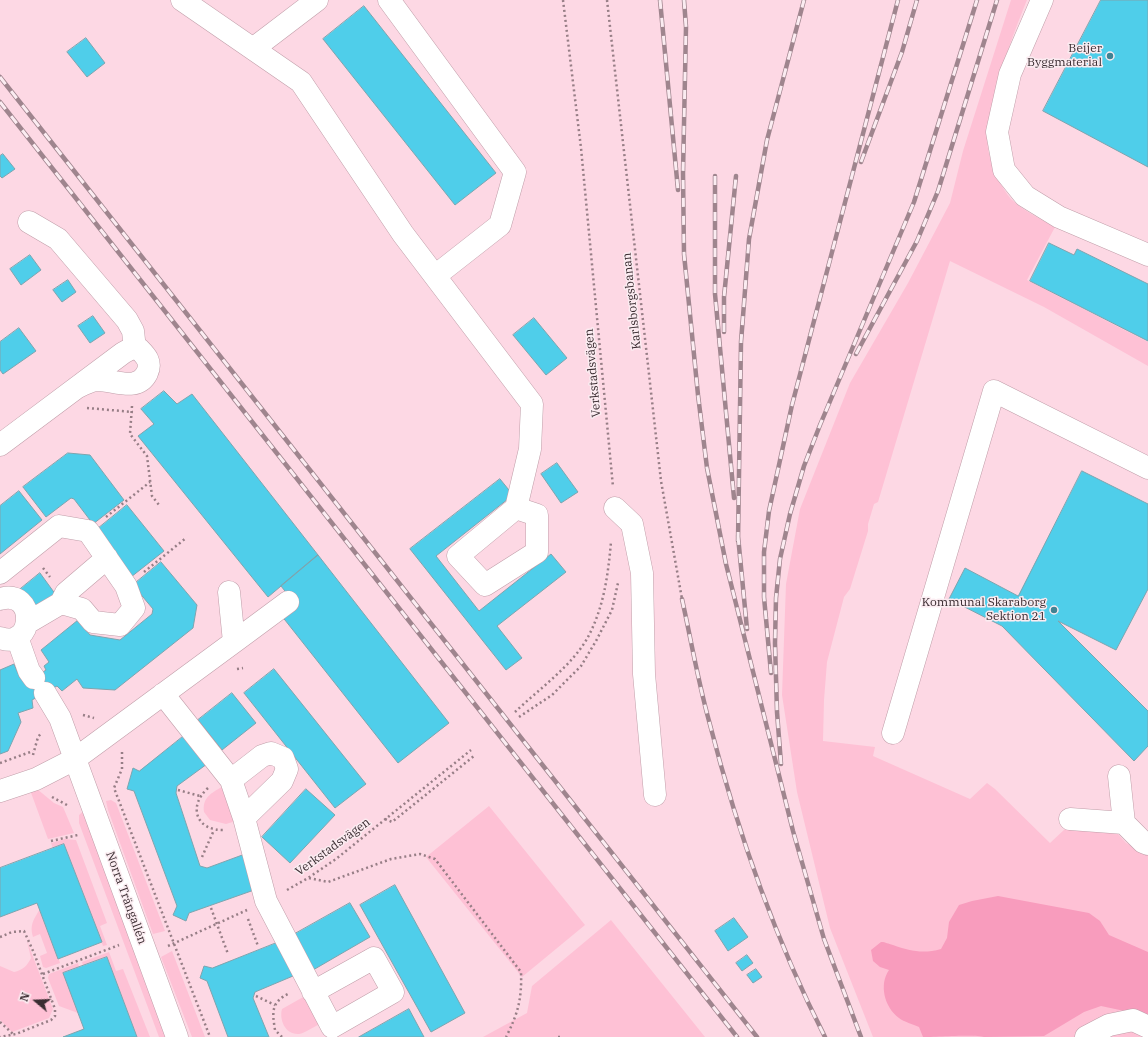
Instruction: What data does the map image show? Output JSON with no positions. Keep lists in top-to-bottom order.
{
  "streets": {
    "street": ["Norra Trängallén"],
    "path": ["Karlsborgsbanan", "Verkstadsvägen"]
  },
  "crossings": [
    ["Verkstadsvägen", "Norra Trängallén"]
  ],
  "places": ["Beijer Byggmaterial", "Kommunal Skaraborg Sektion 21"],
  "north": "left"
}
